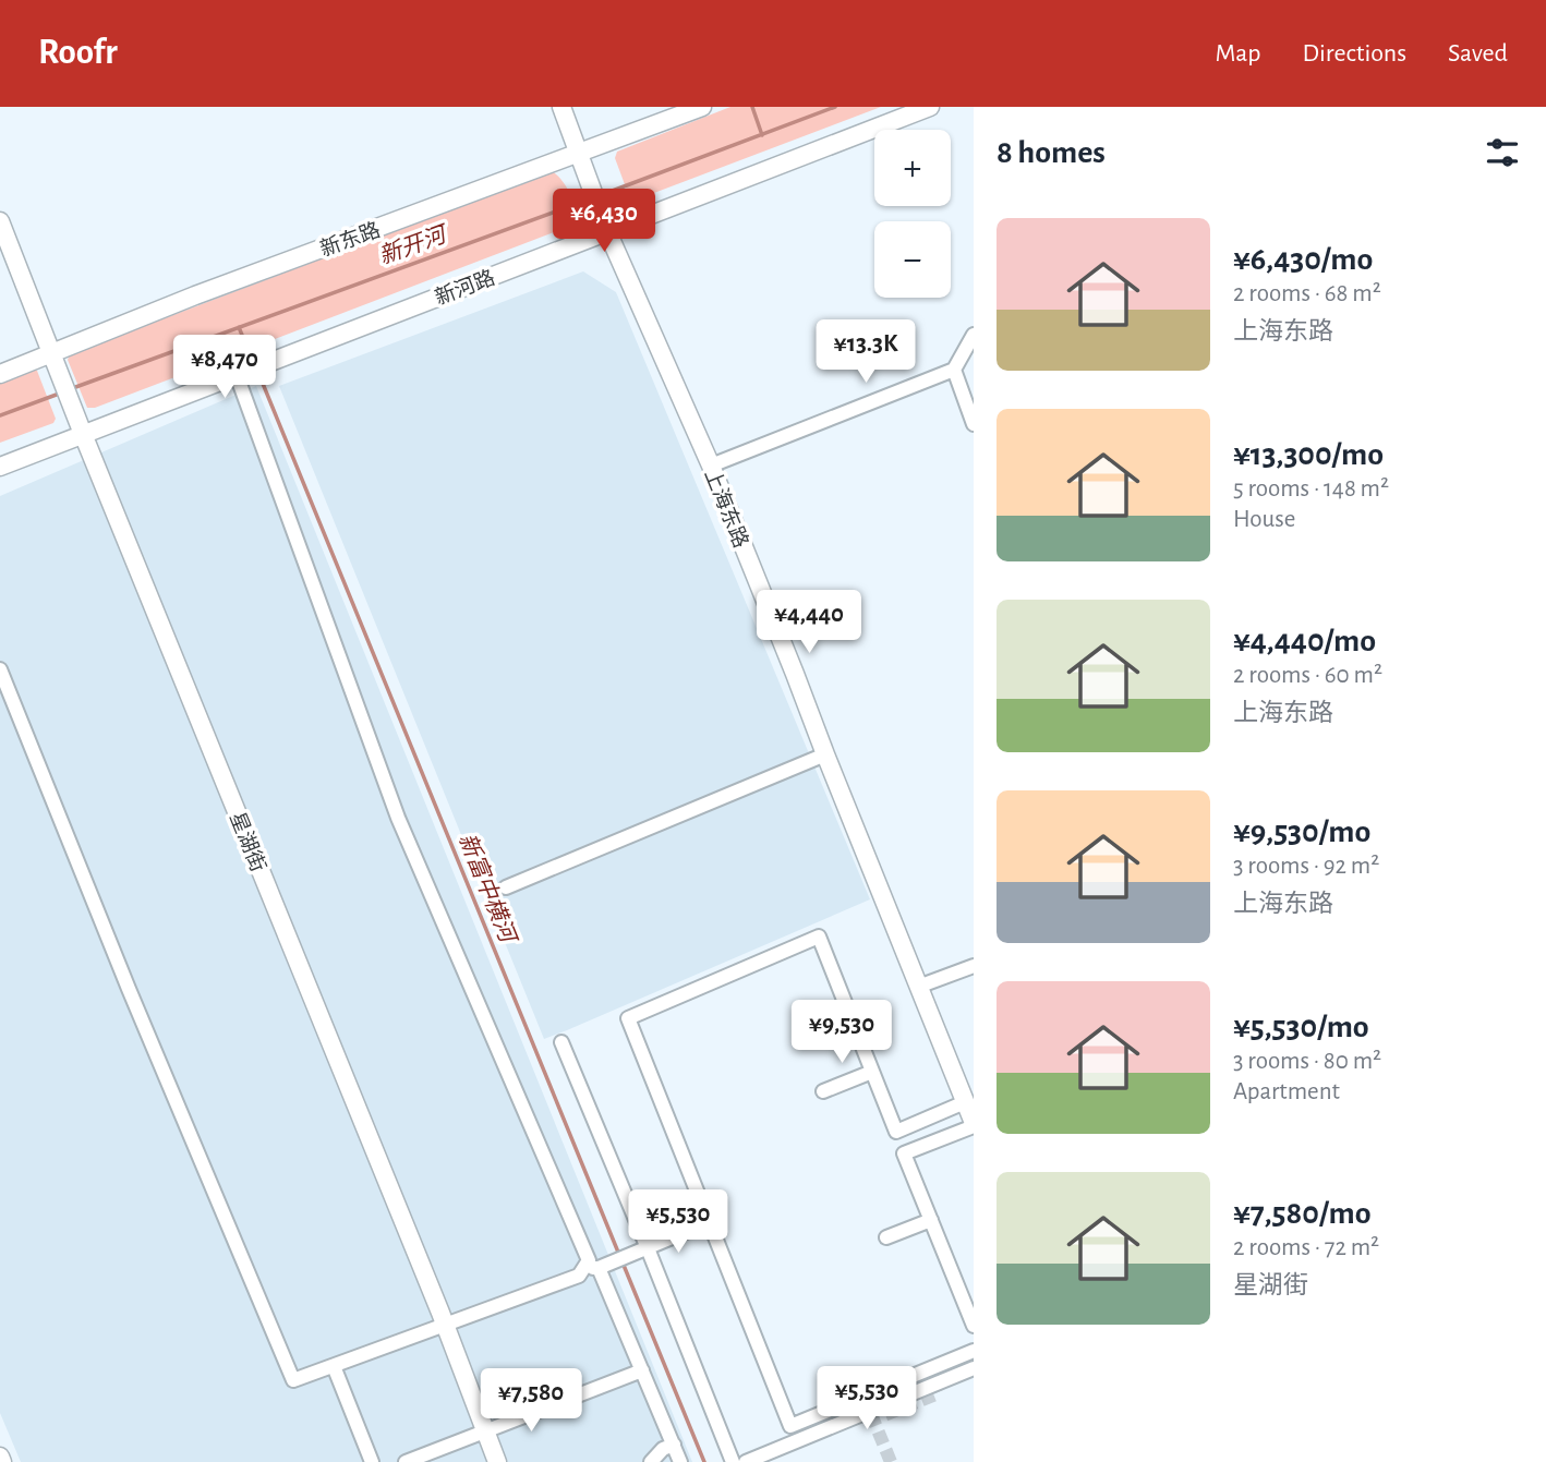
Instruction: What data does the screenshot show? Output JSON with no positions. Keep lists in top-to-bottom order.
{
  "streets": {
    "street": [
      "新东路",
      "新河路",
      "上海东路",
      "星湖街"
    ]
  },
  "crossings": [
    ["新东路", "上海东路"],
    ["新东路", "星湖街"],
    ["新河路", "上海东路"],
    ["新河路", "星湖街"]
  ],
  "water": ["新开河", "新富中横河"],
  "page": {
    "header": "Roofr",
    "nav": ["Map", "Directions", "Saved"],
    "heading": "8 homes",
    "map_buttons": ["+", "−"],
    "price": [
      "¥6,430",
      "¥13.3K",
      "¥8,470",
      "¥4,440",
      "¥9,530",
      "¥5,530",
      "¥5,530",
      "¥7,580"
    ],
    "list": [
      {
        "name": "¥6,430/mo",
        "note": "2 rooms · 68 m² · 上海东路"
      },
      {
        "name": "¥13,300/mo",
        "note": "5 rooms · 148 m² · House"
      },
      {
        "name": "¥4,440/mo",
        "note": "2 rooms · 60 m² · 上海东路"
      },
      {
        "name": "¥9,530/mo",
        "note": "3 rooms · 92 m² · 上海东路"
      },
      {
        "name": "¥5,530/mo",
        "note": "3 rooms · 80 m² · Apartment"
      },
      {
        "name": "¥7,580/mo",
        "note": "2 rooms · 72 m² · 星湖街"
      }
    ]
  }
}
